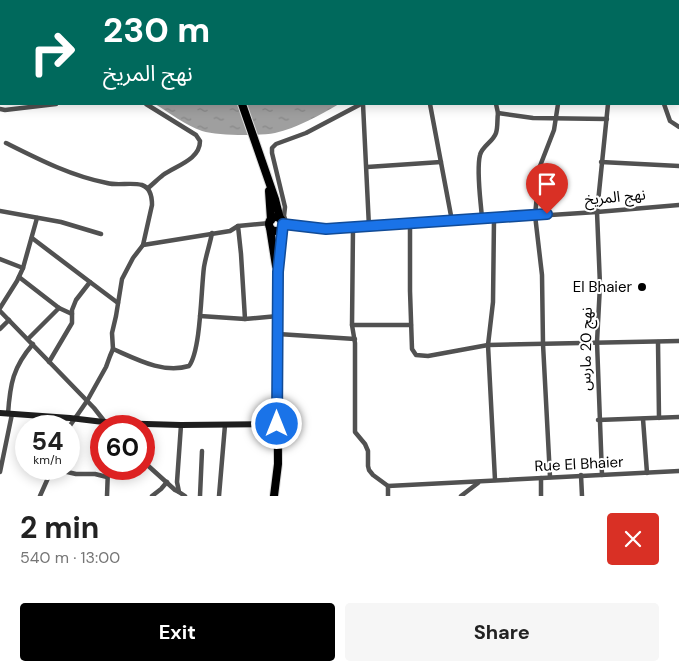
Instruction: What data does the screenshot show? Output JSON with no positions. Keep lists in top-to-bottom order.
{
  "streets": {
    "street": ["نهج المريخ", "نهج 20 مارس", "Rue El Bhaier"]
  },
  "crossings": [
    ["نهج المريخ", "نهج 20 مارس"],
    ["نهج 20 مارس", "Rue El Bhaier"]
  ],
  "places": ["El Bhaier"],
  "page": {
    "turn": ["230 m", "نهج المريخ"],
    "speed": "54 km/h",
    "limit": "60",
    "heading": ["2 min", "540 m · 13:00"],
    "buttons": ["Exit", "Share"]
  }
}
